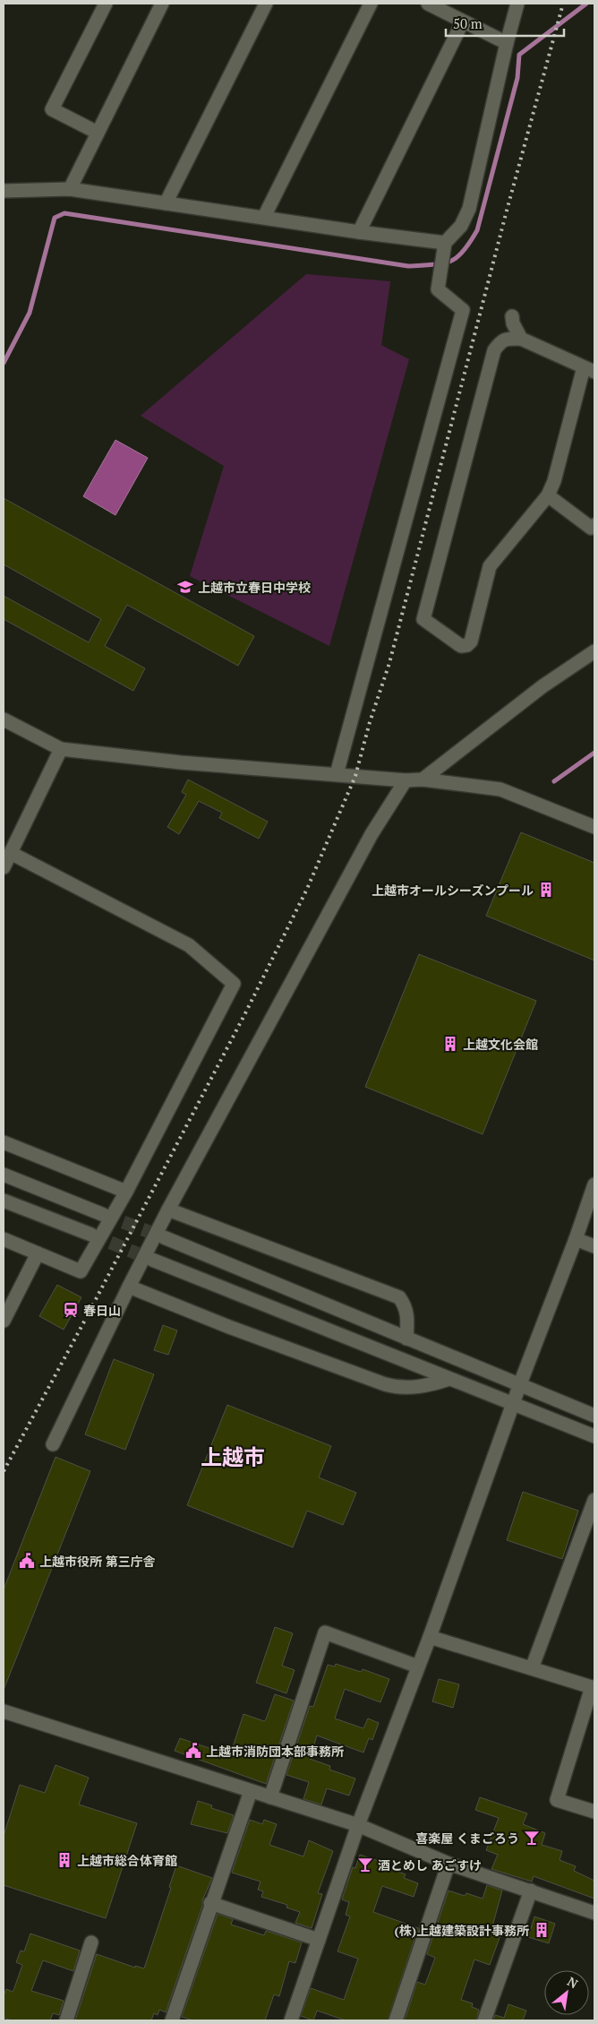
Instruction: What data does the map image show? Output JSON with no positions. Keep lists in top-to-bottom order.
{
  "districts": ["上越市"],
  "places": {
    "school or university": ["上越市立春日中学校"],
    "building": [
      "上越市オールシーズンプール",
      "上越文化会館",
      "上越市総合体育館",
      "(株)上越建築設計事務所"
    ],
    "station": ["春日山"],
    "public building": ["上越市役所 第三庁舎", "上越市消防団本部事務所"],
    "bar": ["喜楽屋 くまごろう", "酒とめし あごすけ"]
  },
  "scale_bar": "50 m",
  "north": "top right"
}
